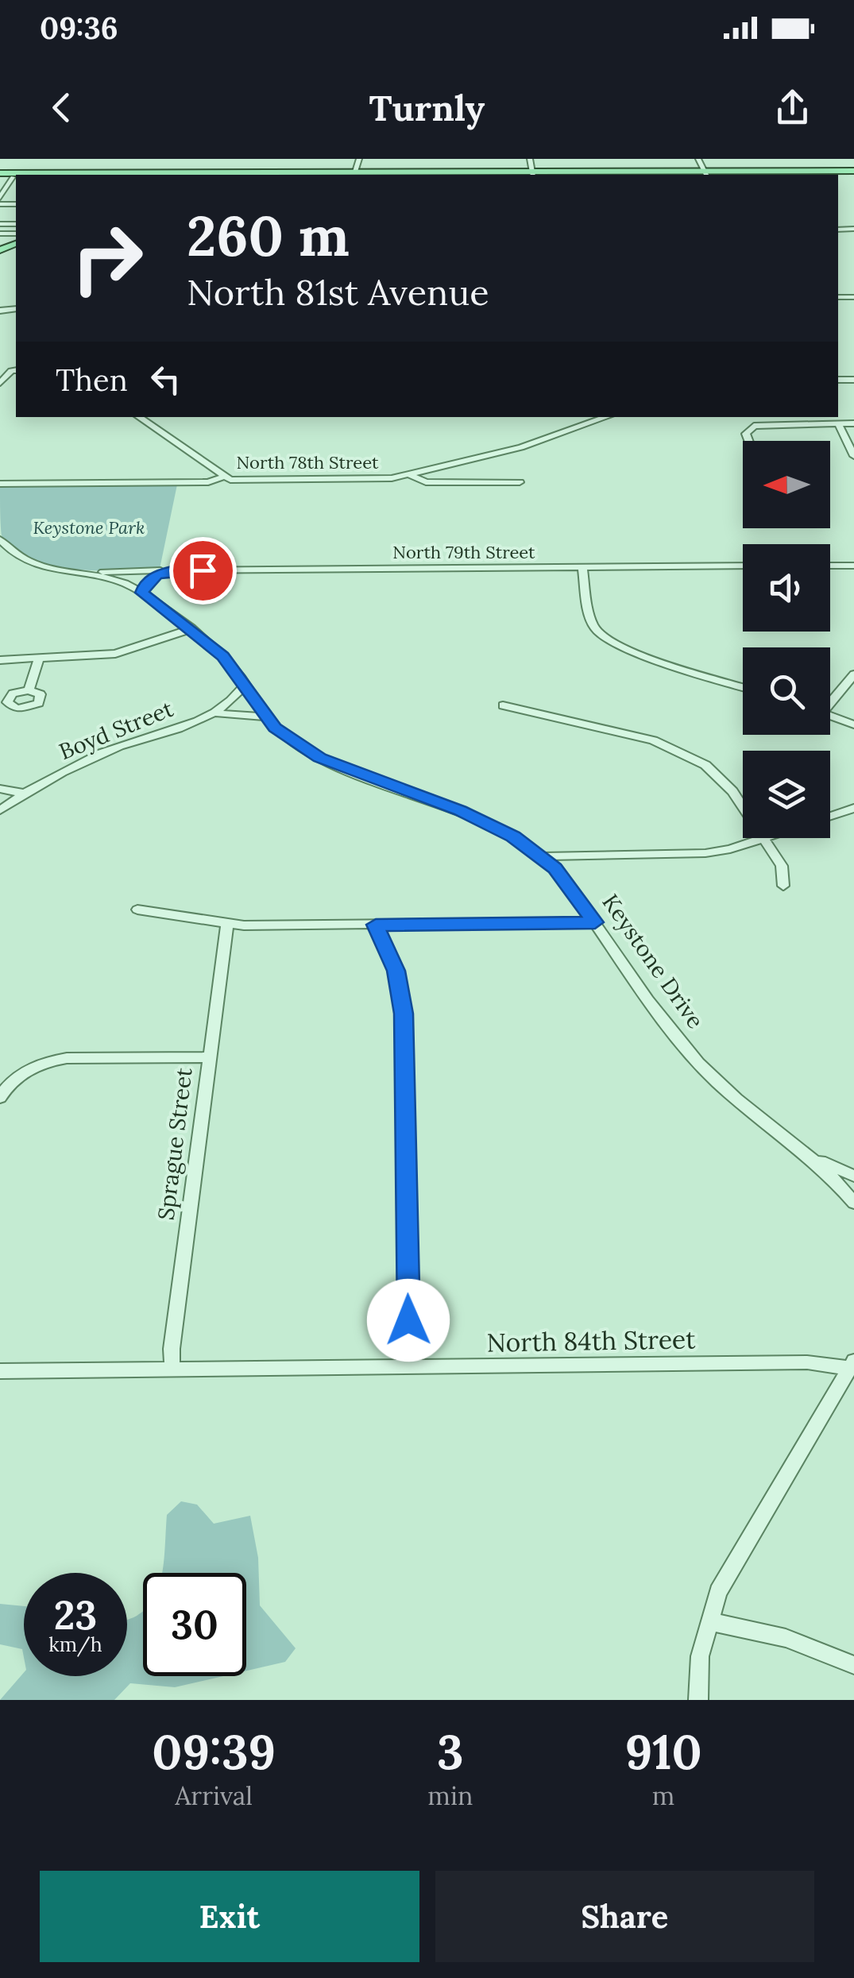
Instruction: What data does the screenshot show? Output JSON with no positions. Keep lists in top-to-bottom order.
{
  "streets": {
    "street": [
      "North 78th Street",
      "North 79th Street",
      "Boyd Street",
      "Keystone Drive",
      "Sprague Street",
      "North 84th Street"
    ]
  },
  "crossings": [
    ["North 79th Street", "Keystone Drive"],
    ["Boyd Street", "Keystone Drive"],
    ["Sprague Street", "North 84th Street"]
  ],
  "parks": ["Keystone Park"],
  "north": "left",
  "page": {
    "status": "09:36",
    "header": "Turnly",
    "turn": ["260 m", "North 81st Avenue"],
    "then": "Then",
    "speed": "23 km/h",
    "limit": "30",
    "eta": [
      "09:39",
      "Arrival",
      "3",
      "min",
      "910",
      "m"
    ],
    "buttons": ["Exit", "Share"]
  }
}
